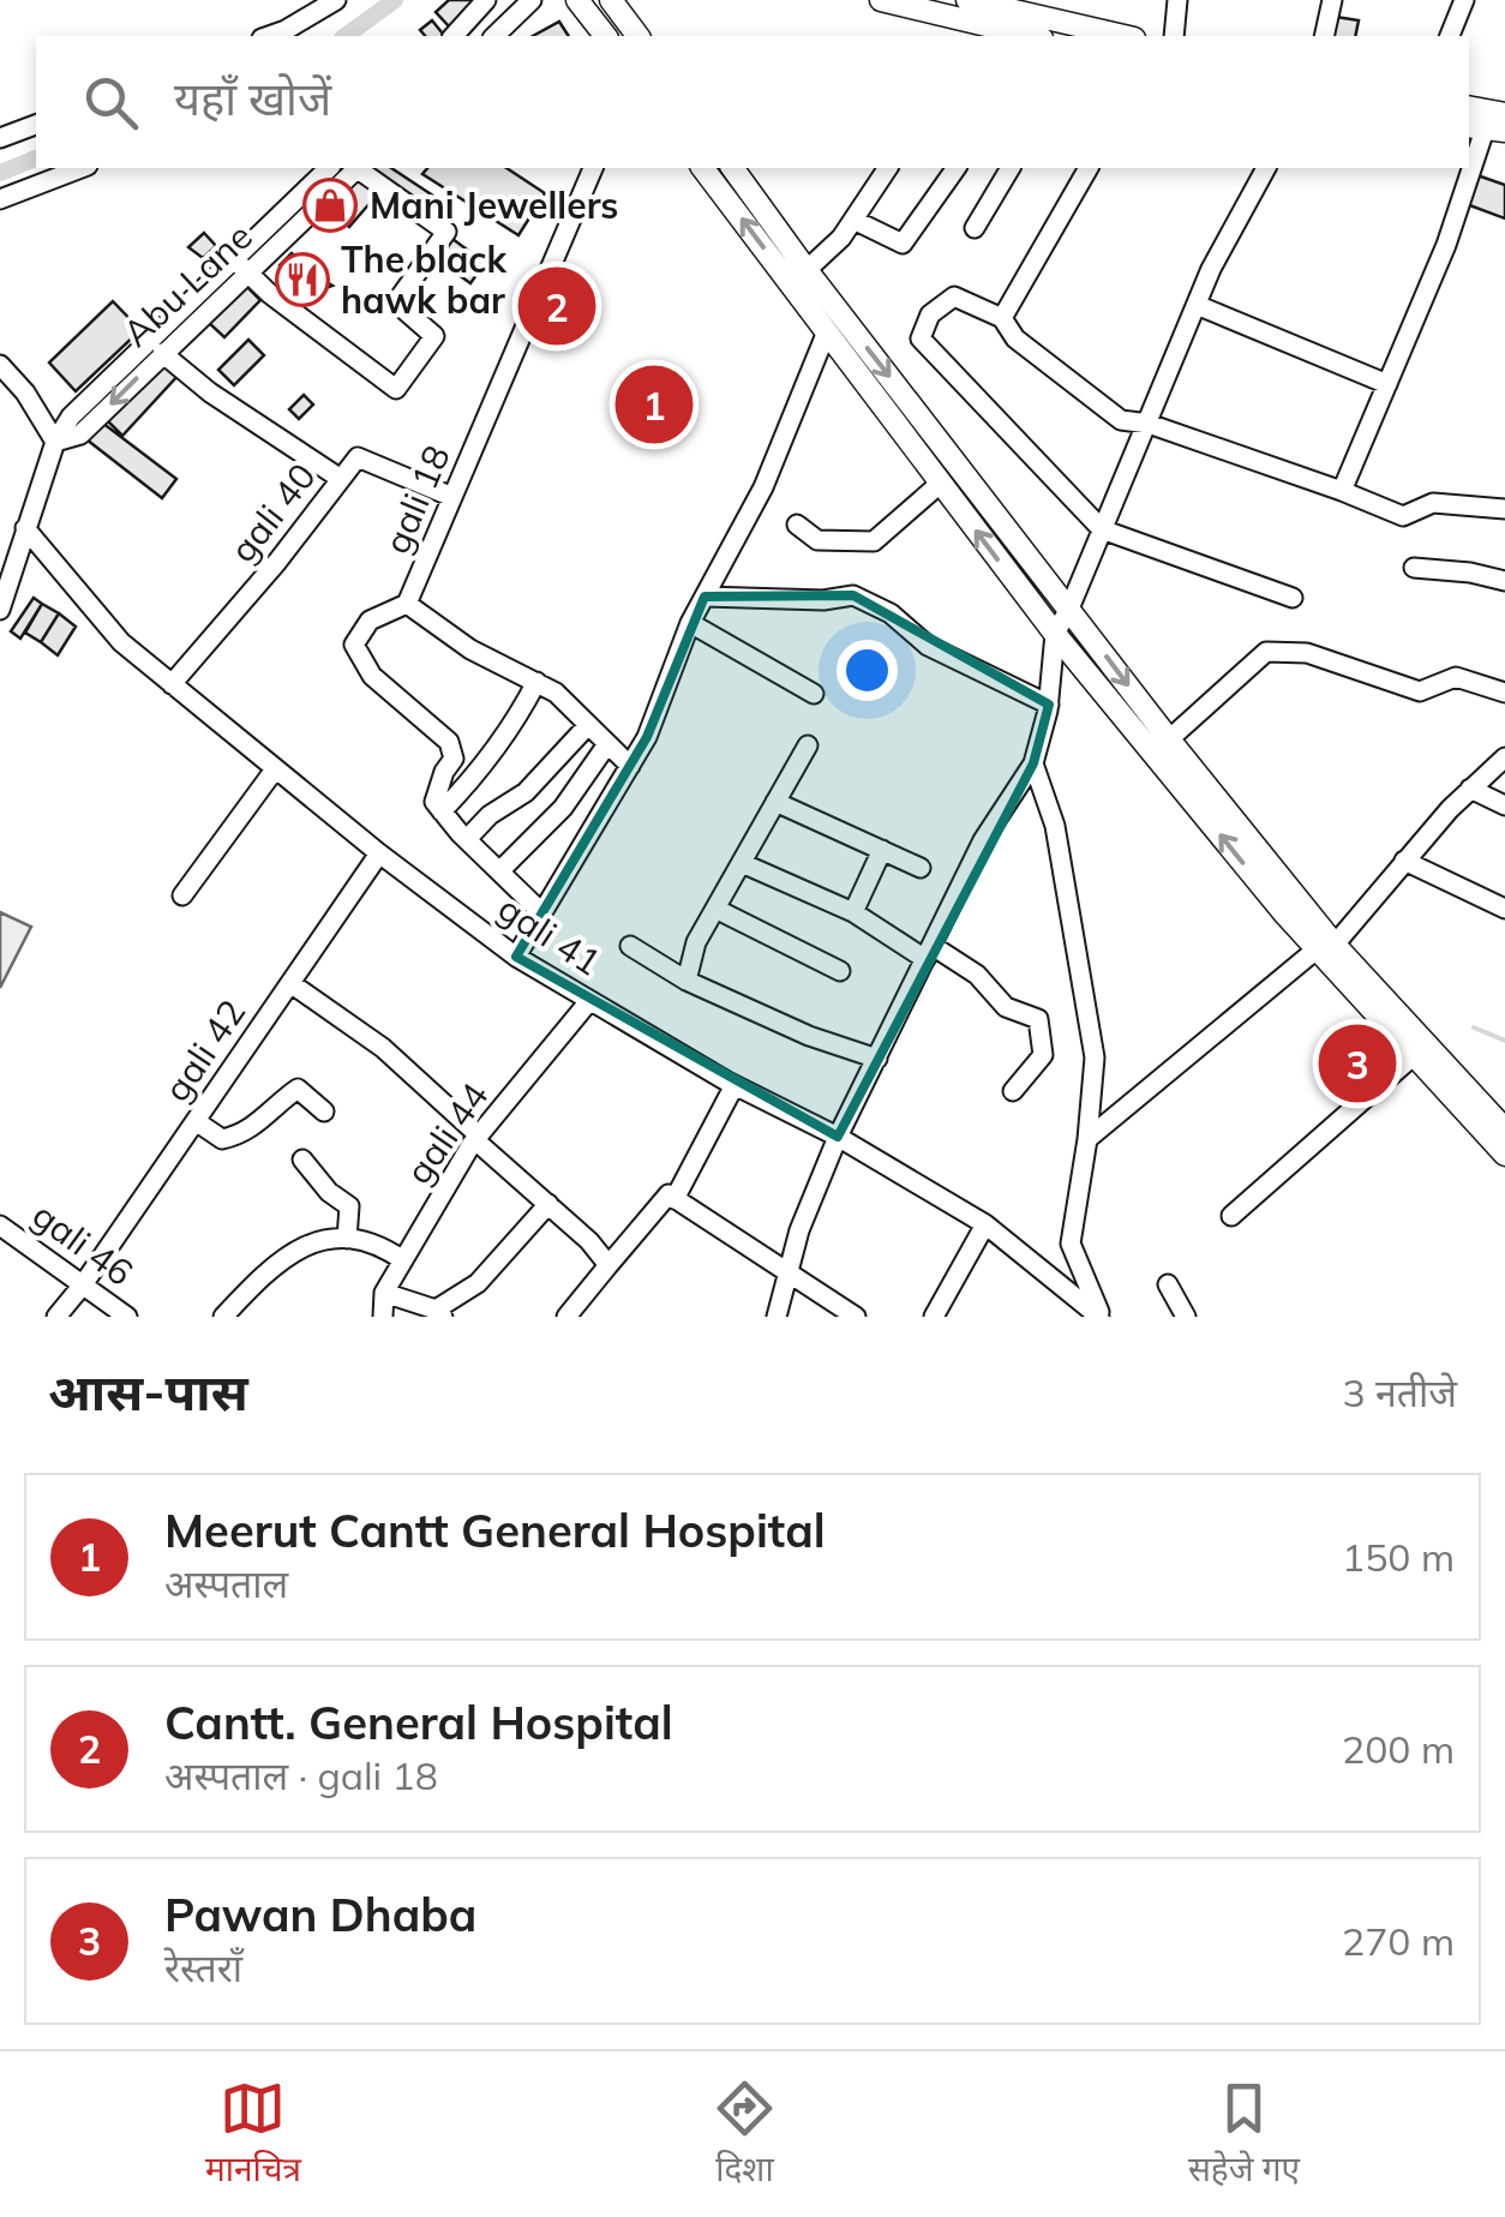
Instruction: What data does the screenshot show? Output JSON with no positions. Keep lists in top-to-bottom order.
{
  "streets": {
    "street": [
      "Abu Lane",
      "gali 18",
      "gali 40",
      "gali 41",
      "gali 42",
      "gali 44",
      "gali 46"
    ]
  },
  "crossings": [
    ["Abu Lane", "gali 41"],
    ["gali 18", "gali 40"],
    ["gali 40", "gali 41"],
    ["gali 41", "gali 42"],
    ["gali 41", "gali 44"],
    ["gali 42", "gali 46"]
  ],
  "places": {
    "shop": ["Mani Jewellers"],
    "restaurant": ["The black hawk bar"]
  },
  "page": {
    "search": "यहाँ खोजें",
    "pins": ["2", "1", "3"],
    "heading": ["आस-पास", "3 नतीजे"],
    "list": [
      {
        "mark": "1",
        "name": "Meerut Cantt General Hospital",
        "note": "अस्पताल",
        "value": "150 m"
      },
      {
        "mark": "2",
        "name": "Cantt. General Hospital",
        "note": "अस्पताल · gali 18",
        "value": "200 m"
      },
      {
        "mark": "3",
        "name": "Pawan Dhaba",
        "note": "रेस्तराँ",
        "value": "270 m"
      }
    ],
    "nav": ["मानचित्र", "दिशा", "सहेजे गए"]
  }
}
